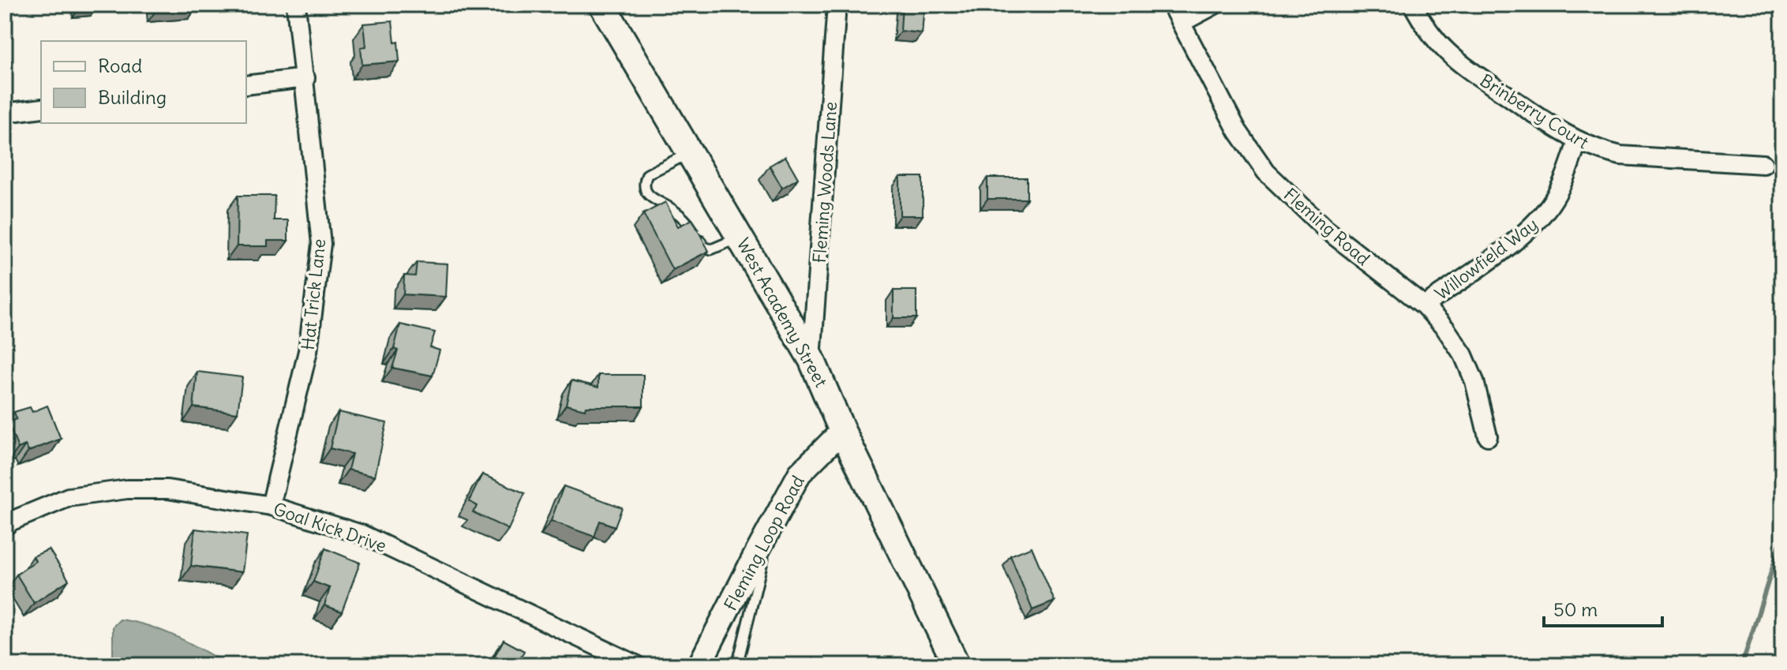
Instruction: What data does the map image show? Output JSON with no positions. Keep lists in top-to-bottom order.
{
  "streets": {
    "main road": ["West Academy Street"],
    "street": [
      "Brinberry Court",
      "Fleming Woods Lane",
      "Fleming Road",
      "Willowfield Way",
      "Hat Trick Lane",
      "Goal Kick Drive",
      "Fleming Loop Road"
    ]
  },
  "crossings": [
    ["Brinberry Court", "Willowfield Way"],
    ["Fleming Woods Lane", "West Academy Street"],
    ["Fleming Road", "Willowfield Way"],
    ["Hat Trick Lane", "Goal Kick Drive"],
    ["West Academy Street", "Fleming Loop Road"]
  ],
  "legend": ["Road", "Building"],
  "scale_bar": "50 m"
}
